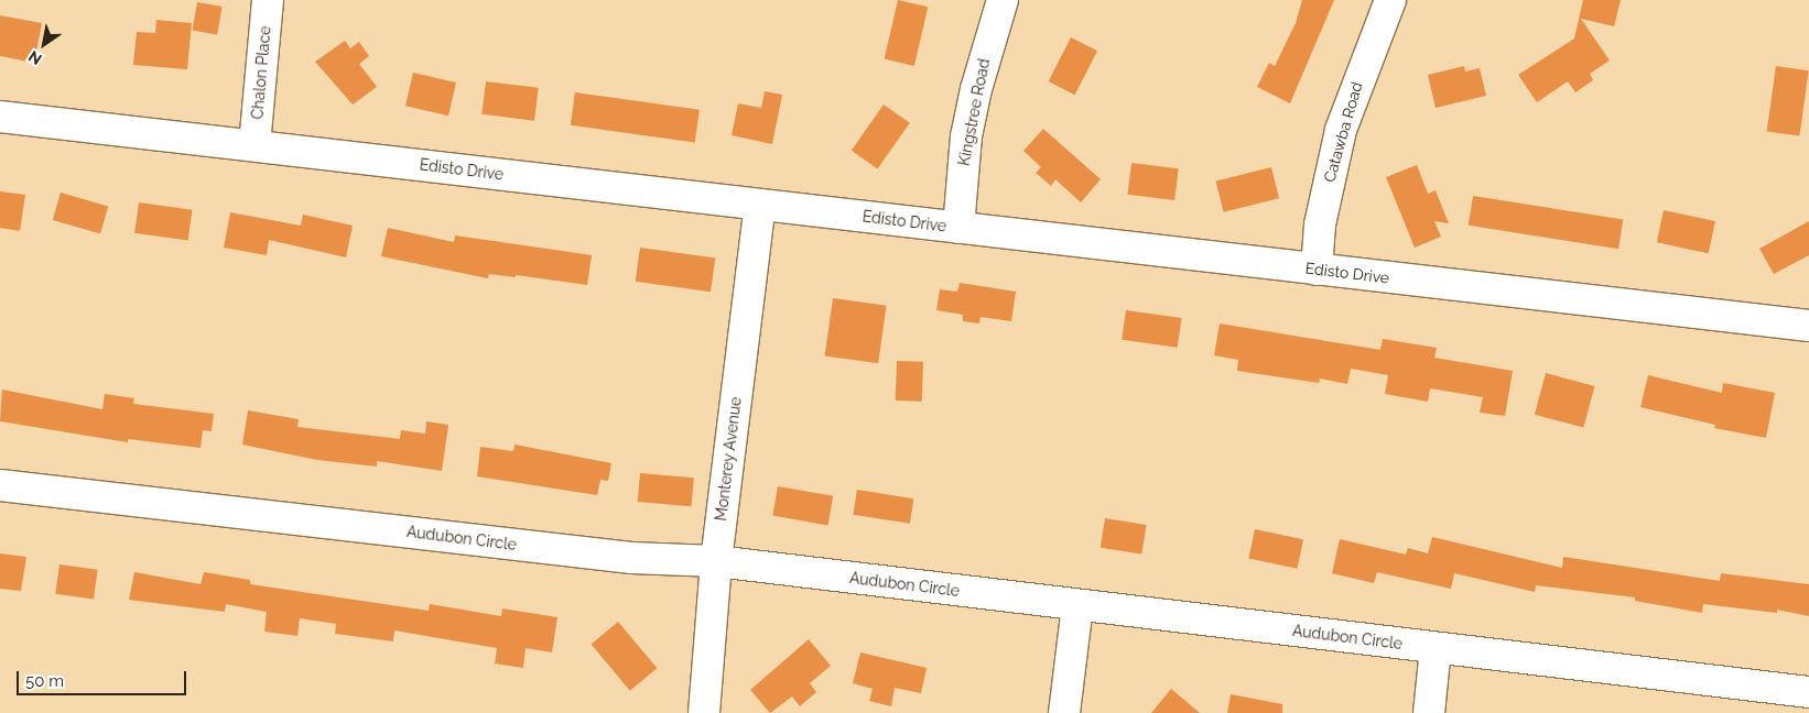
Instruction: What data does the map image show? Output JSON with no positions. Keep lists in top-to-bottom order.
{
  "streets": {
    "street": [
      "Chalon Place",
      "Kingstree Road",
      "Catawba Road",
      "Edisto Drive",
      "Monterey Avenue",
      "Audubon Circle"
    ]
  },
  "crossings": [
    ["Chalon Place", "Edisto Drive"],
    ["Kingstree Road", "Edisto Drive"],
    ["Catawba Road", "Edisto Drive"],
    ["Edisto Drive", "Monterey Avenue"],
    ["Monterey Avenue", "Audubon Circle"]
  ],
  "scale_bar": "50 m",
  "north": "bottom left"
}
